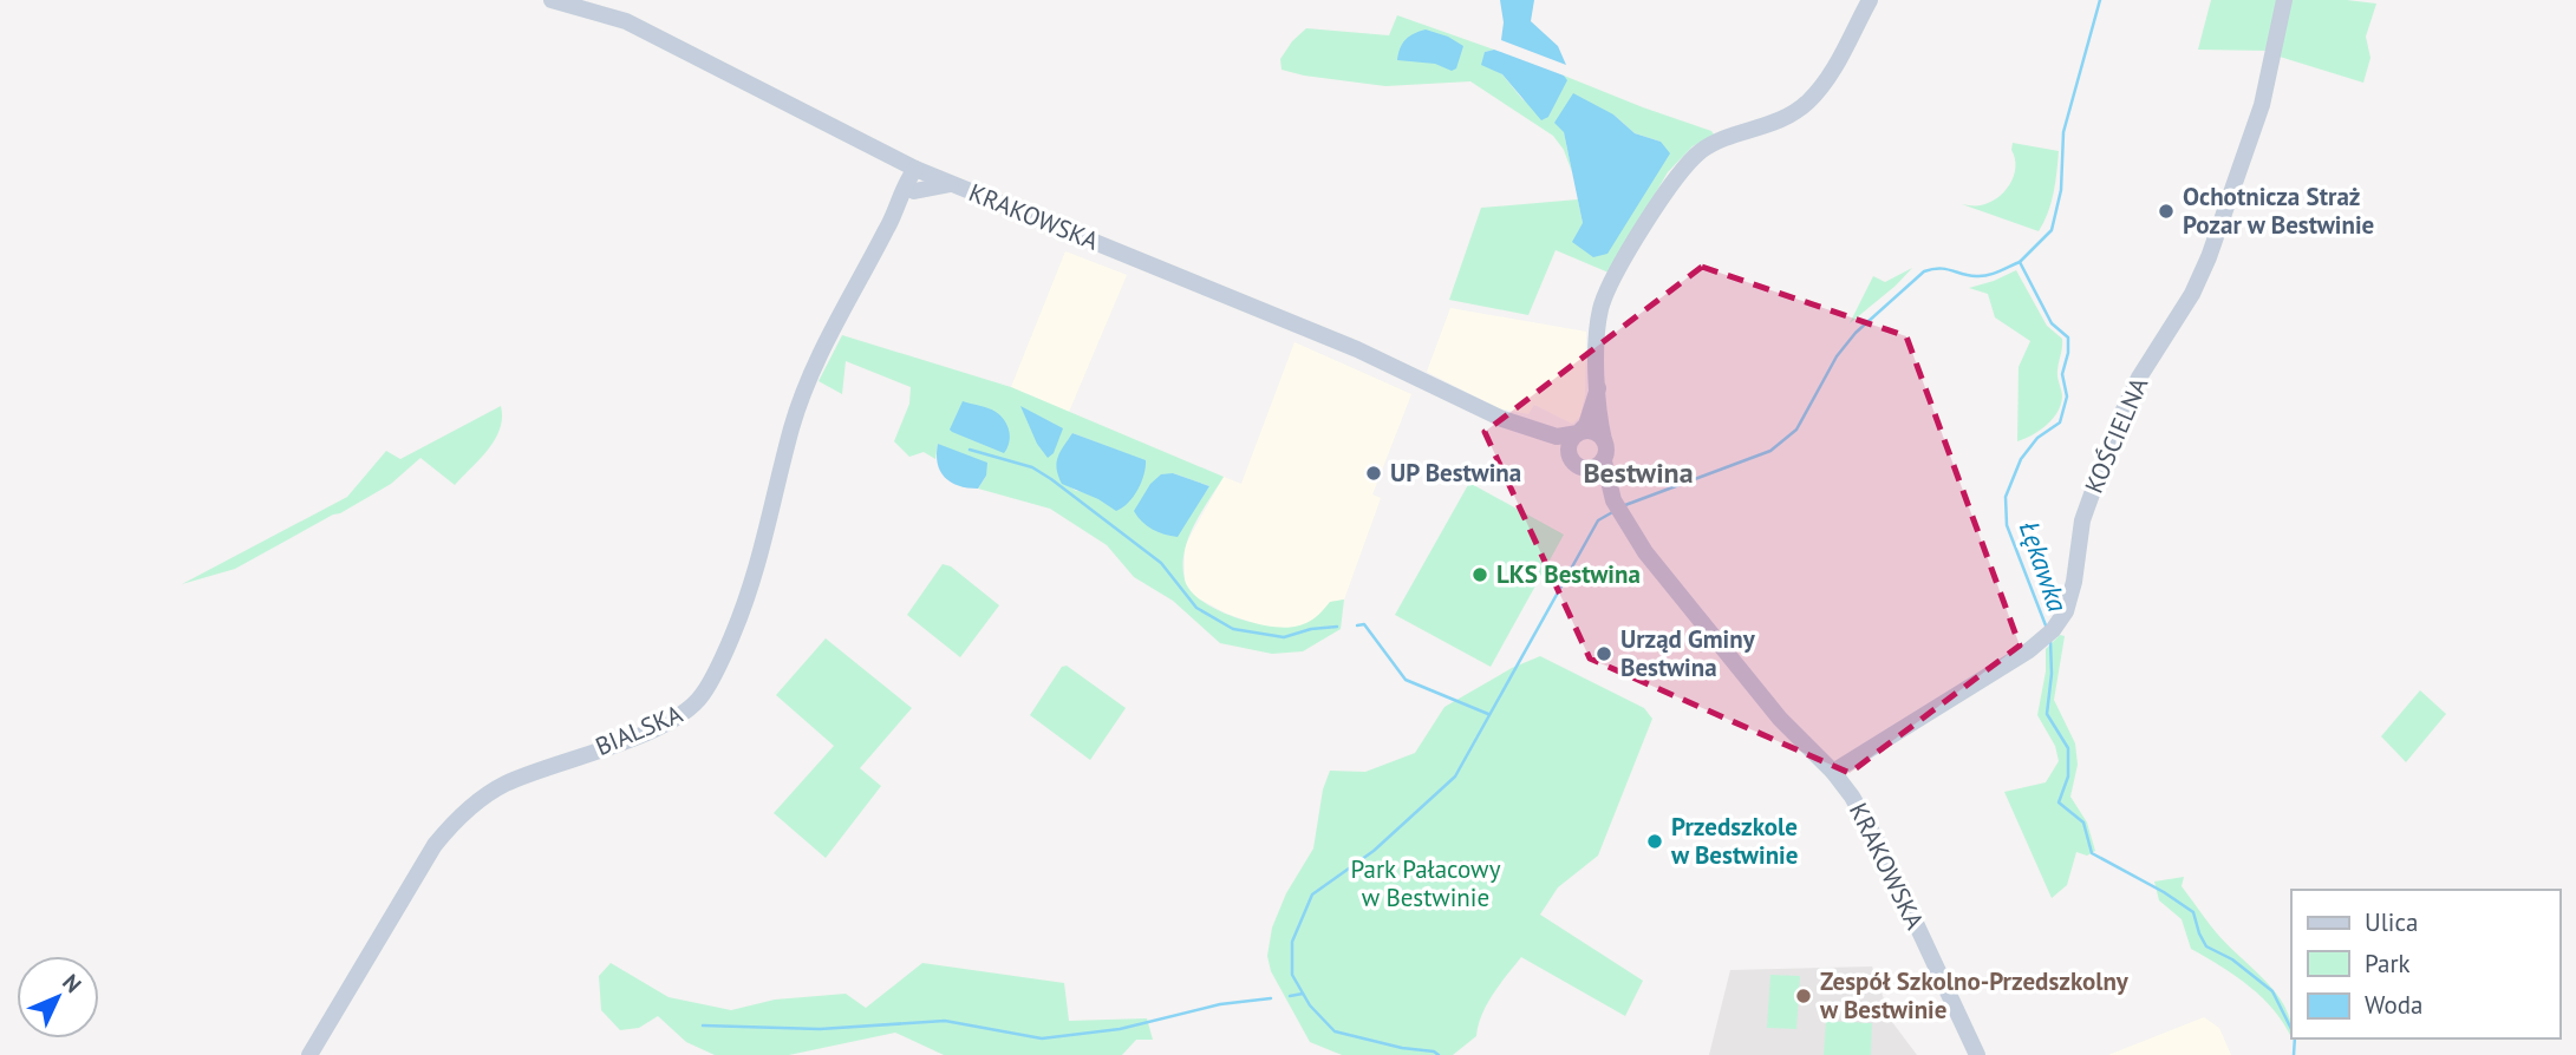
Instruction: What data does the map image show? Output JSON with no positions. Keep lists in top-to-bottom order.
{
  "streets": {
    "street": ["KRAKOWSKA", "KOŚCIELNA", "BIALSKA"]
  },
  "crossings": [
    ["KRAKOWSKA", "KOŚCIELNA"],
    ["KRAKOWSKA", "BIALSKA"]
  ],
  "districts": ["Bestwina"],
  "water": ["Łękawka"],
  "parks": ["Park Pałacowy w Bestwinie"],
  "places": [
    "Ochotnicza Straż Pozar w Bestwinie",
    "UP Bestwina",
    "LKS Bestwina",
    "Urząd Gminy Bestwina",
    "Przedszkole w Bestwinie",
    "Zespół Szkolno-Przedszkolny w Bestwinie"
  ],
  "legend": ["Ulica", "Park", "Woda"],
  "north": "top right"
}
